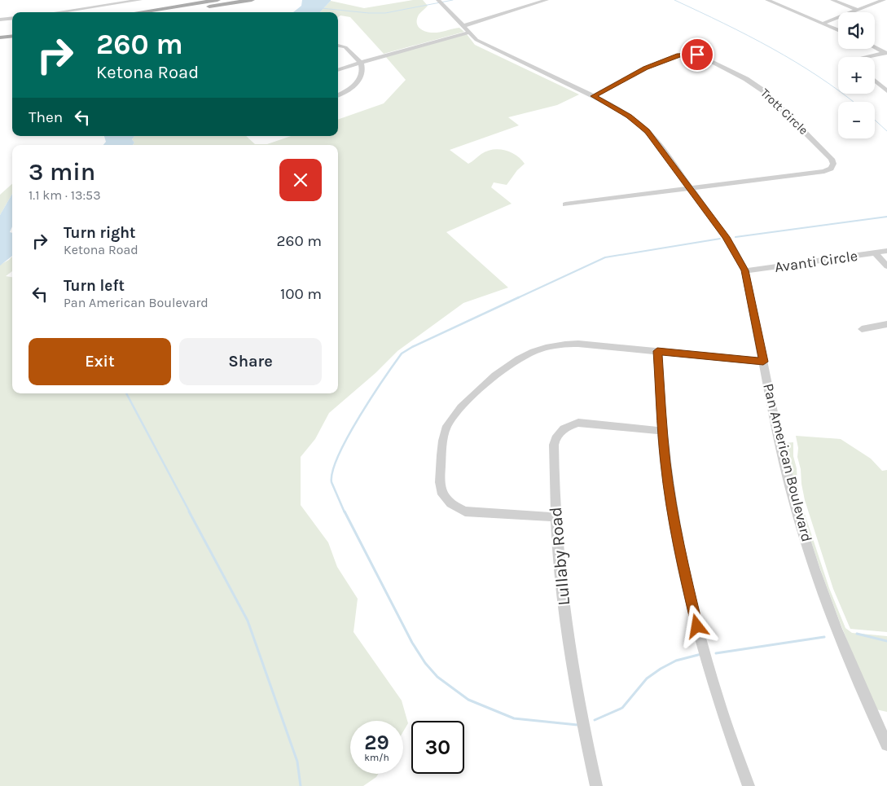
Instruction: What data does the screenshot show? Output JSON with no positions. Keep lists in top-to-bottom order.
{
  "streets": {
    "street": [
      "Trott Circle",
      "Avanti Circle",
      "Pan American Boulevard",
      "Lullaby Road"
    ]
  },
  "crossings": [
    ["Trott Circle", "Pan American Boulevard"],
    ["Avanti Circle", "Pan American Boulevard"]
  ],
  "page": {
    "map_buttons": ["+", "−"],
    "turn": ["260 m", "Ketona Road"],
    "then": "Then",
    "heading": ["3 min", "1.1 km · 13:53"],
    "list": [
      {
        "name": "Turn right",
        "note": "Ketona Road",
        "value": "260 m"
      },
      {
        "name": "Turn left",
        "note": "Pan American Boulevard",
        "value": "100 m"
      }
    ],
    "buttons": ["Exit", "Share"],
    "speed": "29 km/h",
    "limit": "30"
  }
}
